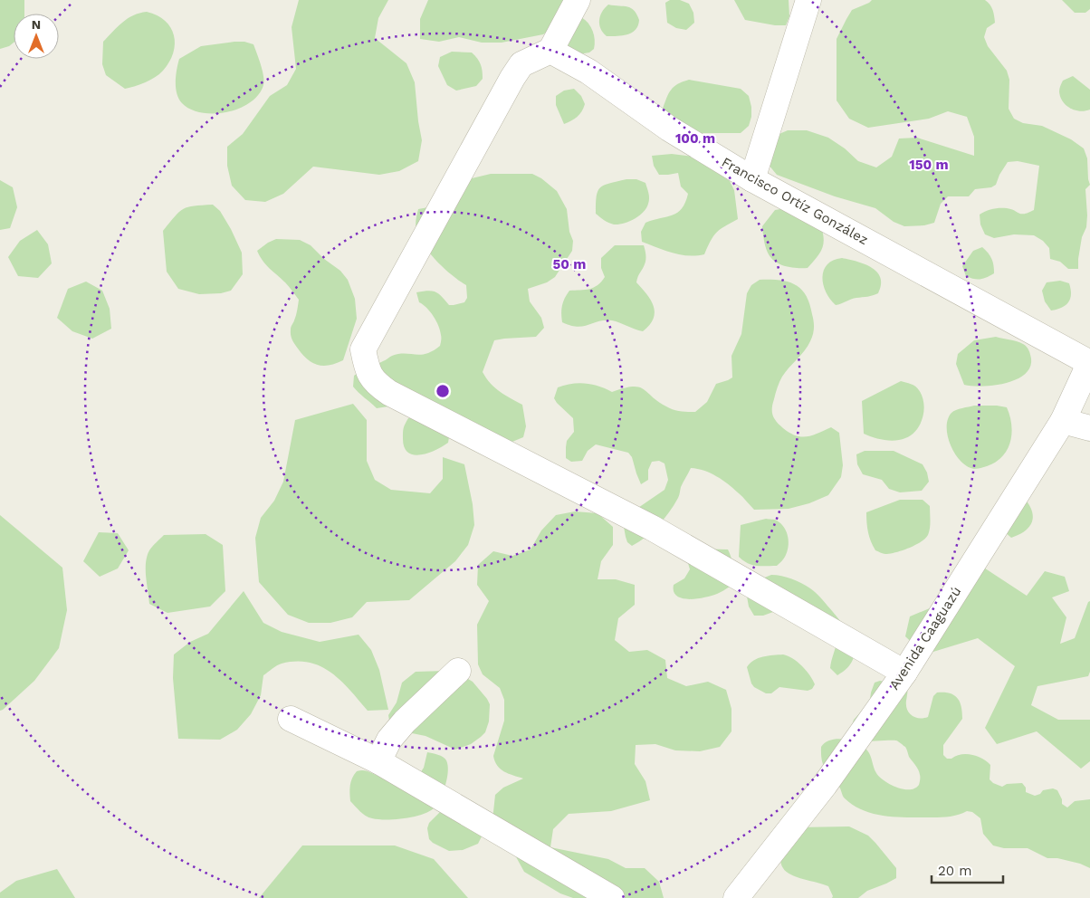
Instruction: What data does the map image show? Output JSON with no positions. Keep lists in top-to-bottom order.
{
  "streets": {
    "street": ["Francisco Ortíz González", "Avenida Caaguazú"]
  },
  "crossings": [
    ["Francisco Ortíz González", "Avenida Caaguazú"]
  ],
  "scale_bar": "20 m",
  "north": "top",
  "rings": ["100 m", "150 m", "50 m"]
}
